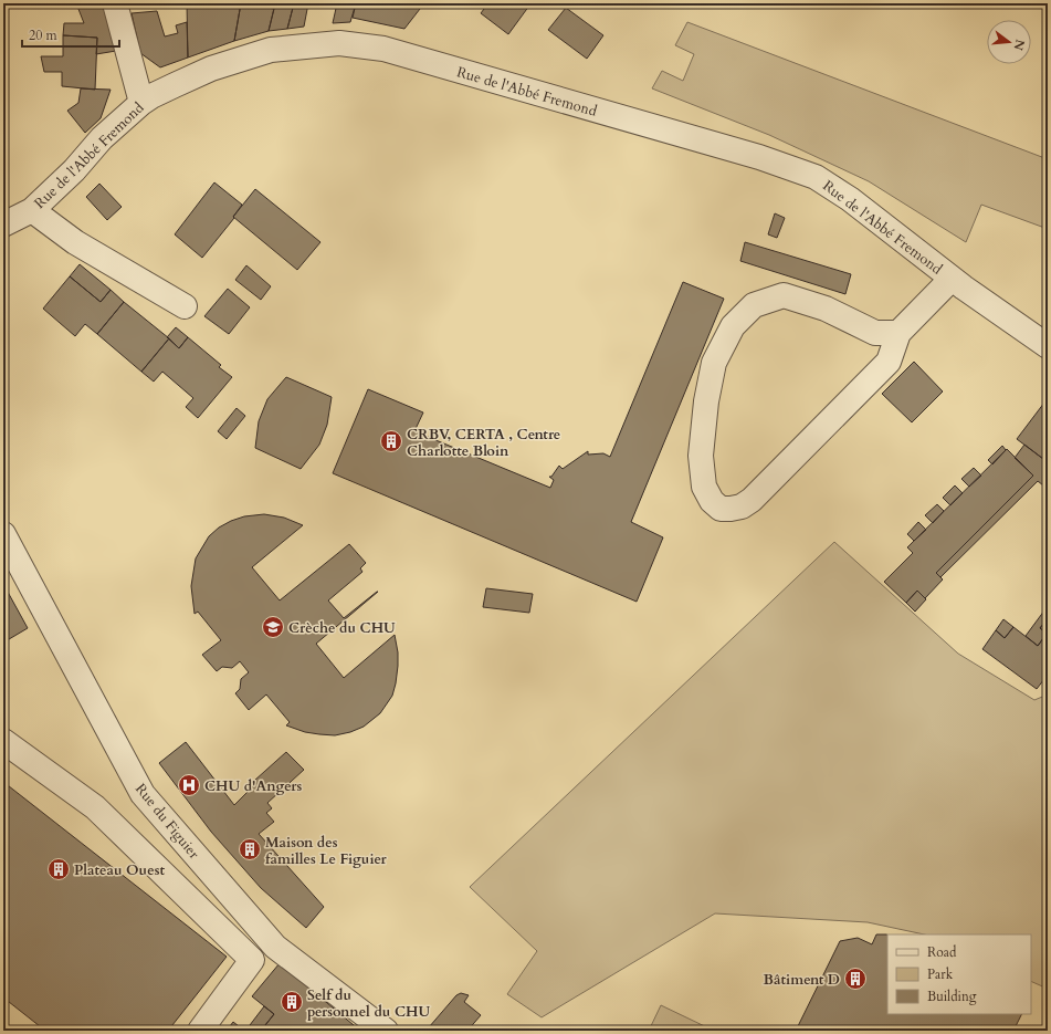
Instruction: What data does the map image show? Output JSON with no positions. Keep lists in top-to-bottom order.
{
  "streets": {
    "street": ["Rue de l'Abbé Fremond", "Rue du Figuier"]
  },
  "places": {
    "building": [
      "CRBV, CERTA , Centre Charlotte Bloin",
      "Maison des familles Le Figuier",
      "Plateau Ouest",
      "Bâtiment D",
      "Self du personnel du CHU"
    ],
    "school or university": ["Crèche du CHU"],
    "hospital": ["CHU d'Angers"]
  },
  "legend": ["Road", "Park", "Building"],
  "scale_bar": "20 m",
  "north": "right"
}
